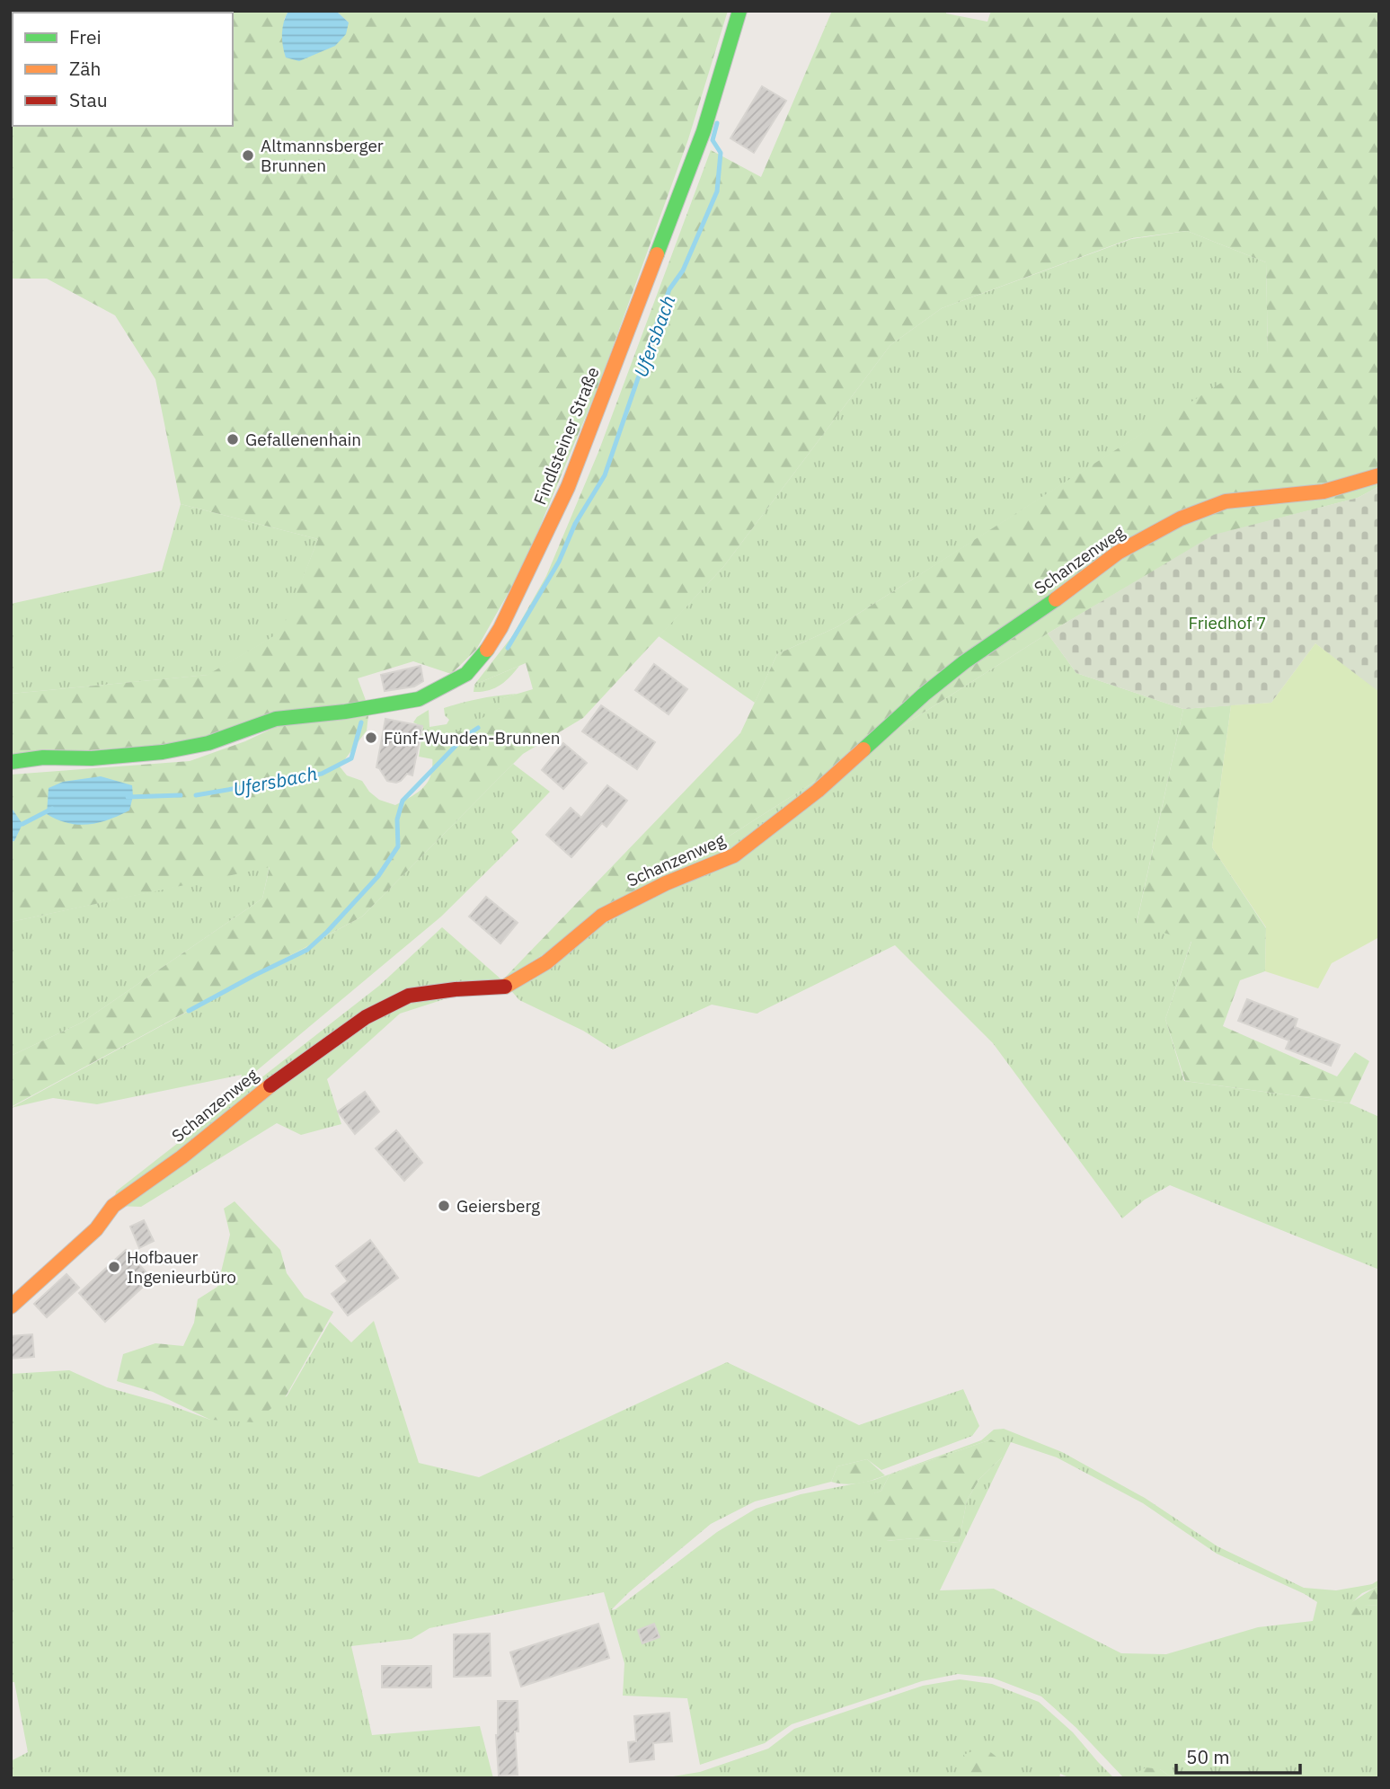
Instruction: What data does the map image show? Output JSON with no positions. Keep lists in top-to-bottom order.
{
  "streets": {
    "street": ["Findlsteiner Straße", "Schanzenweg"]
  },
  "water": ["Ufersbach"],
  "parks": ["Friedhof 7"],
  "places": [
    "Altmannsberger Brunnen",
    "Gefallenenhain",
    "Fünf-Wunden-Brunnen",
    "Geiersberg",
    "Hofbauer Ingenieurbüro"
  ],
  "legend": ["Frei", "Zäh", "Stau"],
  "scale_bar": "50 m"
}
